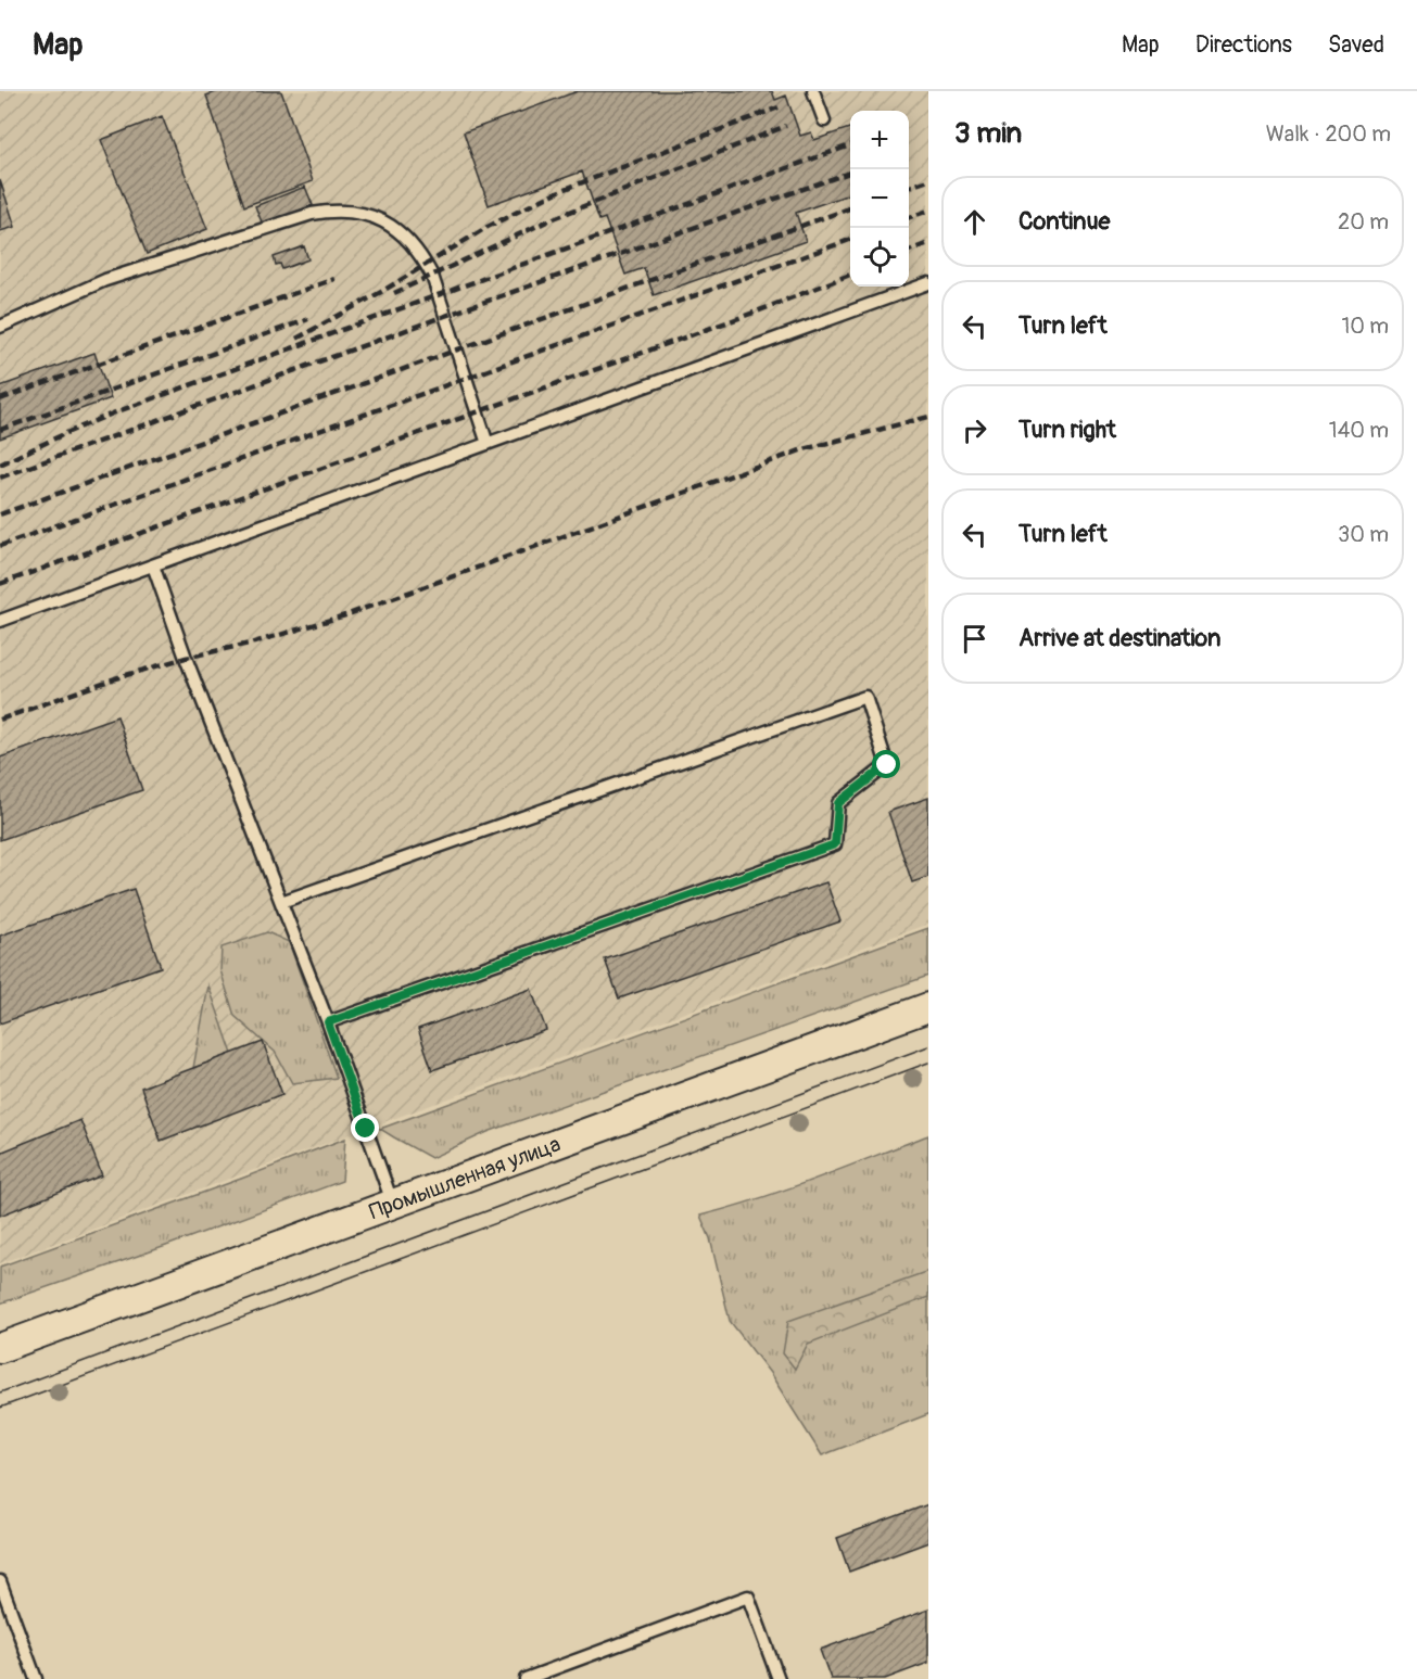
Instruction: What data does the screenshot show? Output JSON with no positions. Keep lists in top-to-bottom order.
{
  "streets": {
    "street": ["Промышленная улица"]
  },
  "page": {
    "header": "Map",
    "nav": ["Map", "Directions", "Saved"],
    "heading": ["3 min", "Walk · 200 m"],
    "map_buttons": ["+", "−"],
    "list": [
      ["Continue", "20 m"],
      ["Turn left", "10 m"],
      ["Turn right", "140 m"],
      ["Turn left", "30 m"],
      "Arrive at destination"
    ]
  }
}
